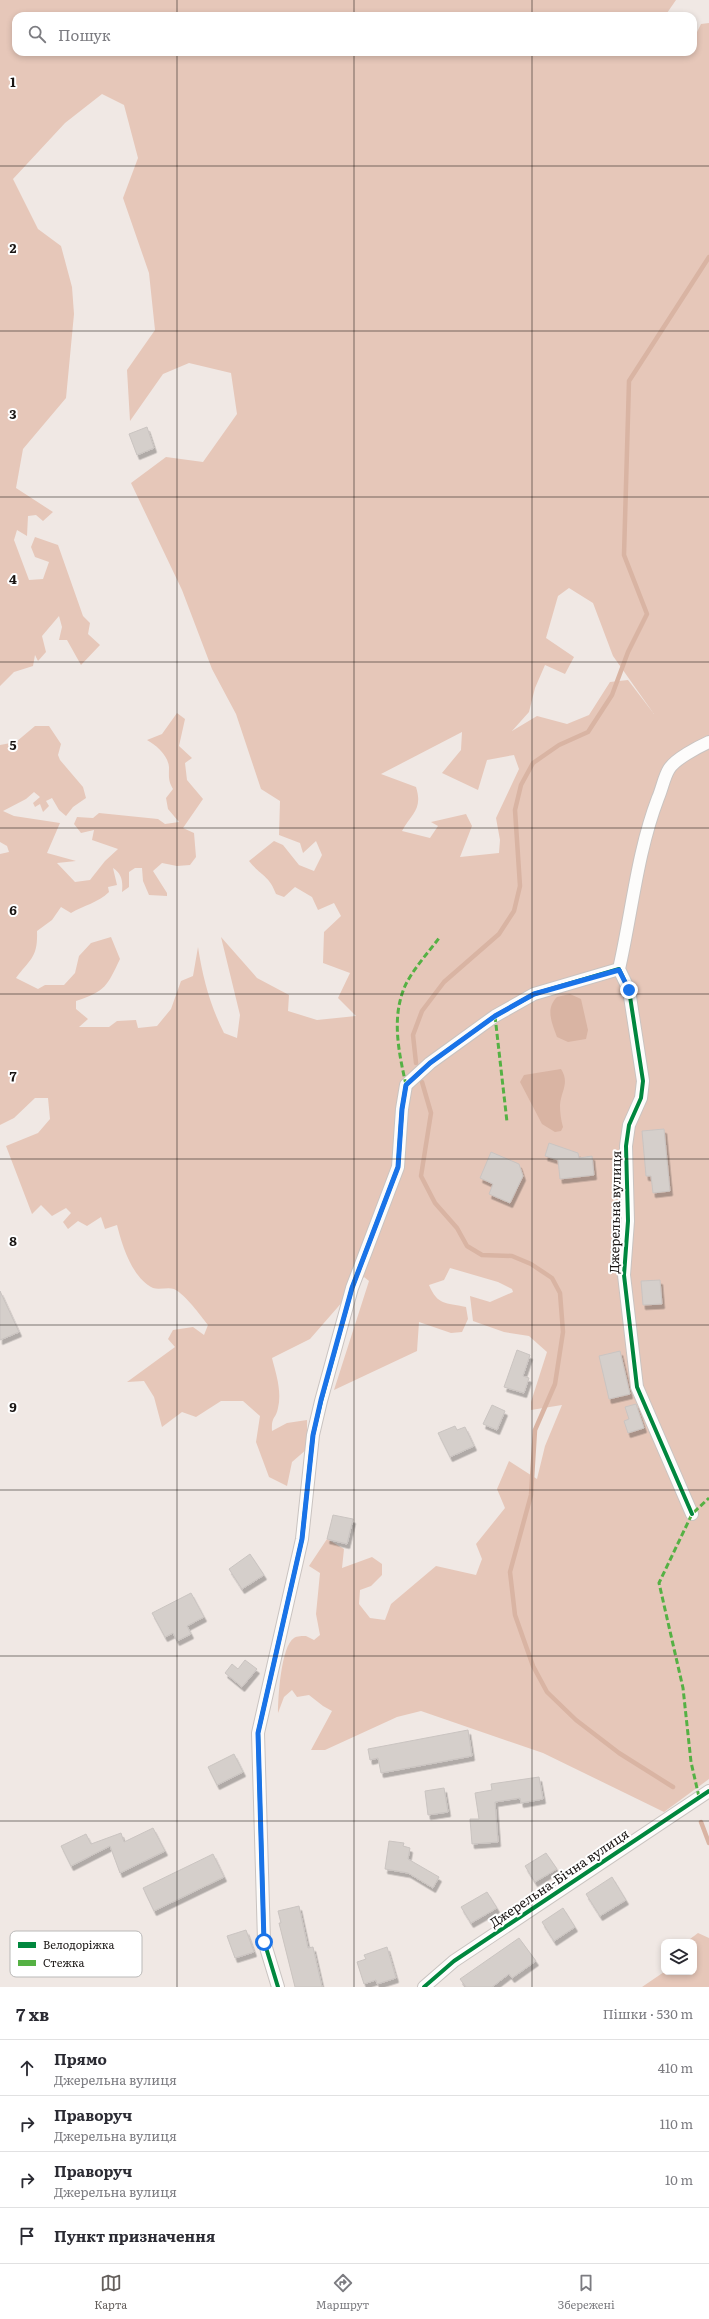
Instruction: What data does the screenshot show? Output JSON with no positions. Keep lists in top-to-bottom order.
{
  "streets": {
    "street": ["Джерельна вулиця", "Джерельна-Бічна вулиця"]
  },
  "legend": ["Велодоріжка", "Стежка"],
  "page": {
    "search": "Пошук",
    "heading": ["7 хв", "Пішки · 530 m"],
    "list": [
      ["Прямо", "Джерельна вулиця", "410 m"],
      ["Праворуч", "Джерельна вулиця", "110 m"],
      ["Праворуч", "Джерельна вулиця", "10 m"],
      "Пункт призначення"
    ],
    "nav": ["Карта", "Маршрут", "Збережені"]
  },
  "grid": {
    "rows": [
      "1",
      "2",
      "3",
      "4",
      "5",
      "6",
      "7",
      "8",
      "9"
    ]
  }
}
